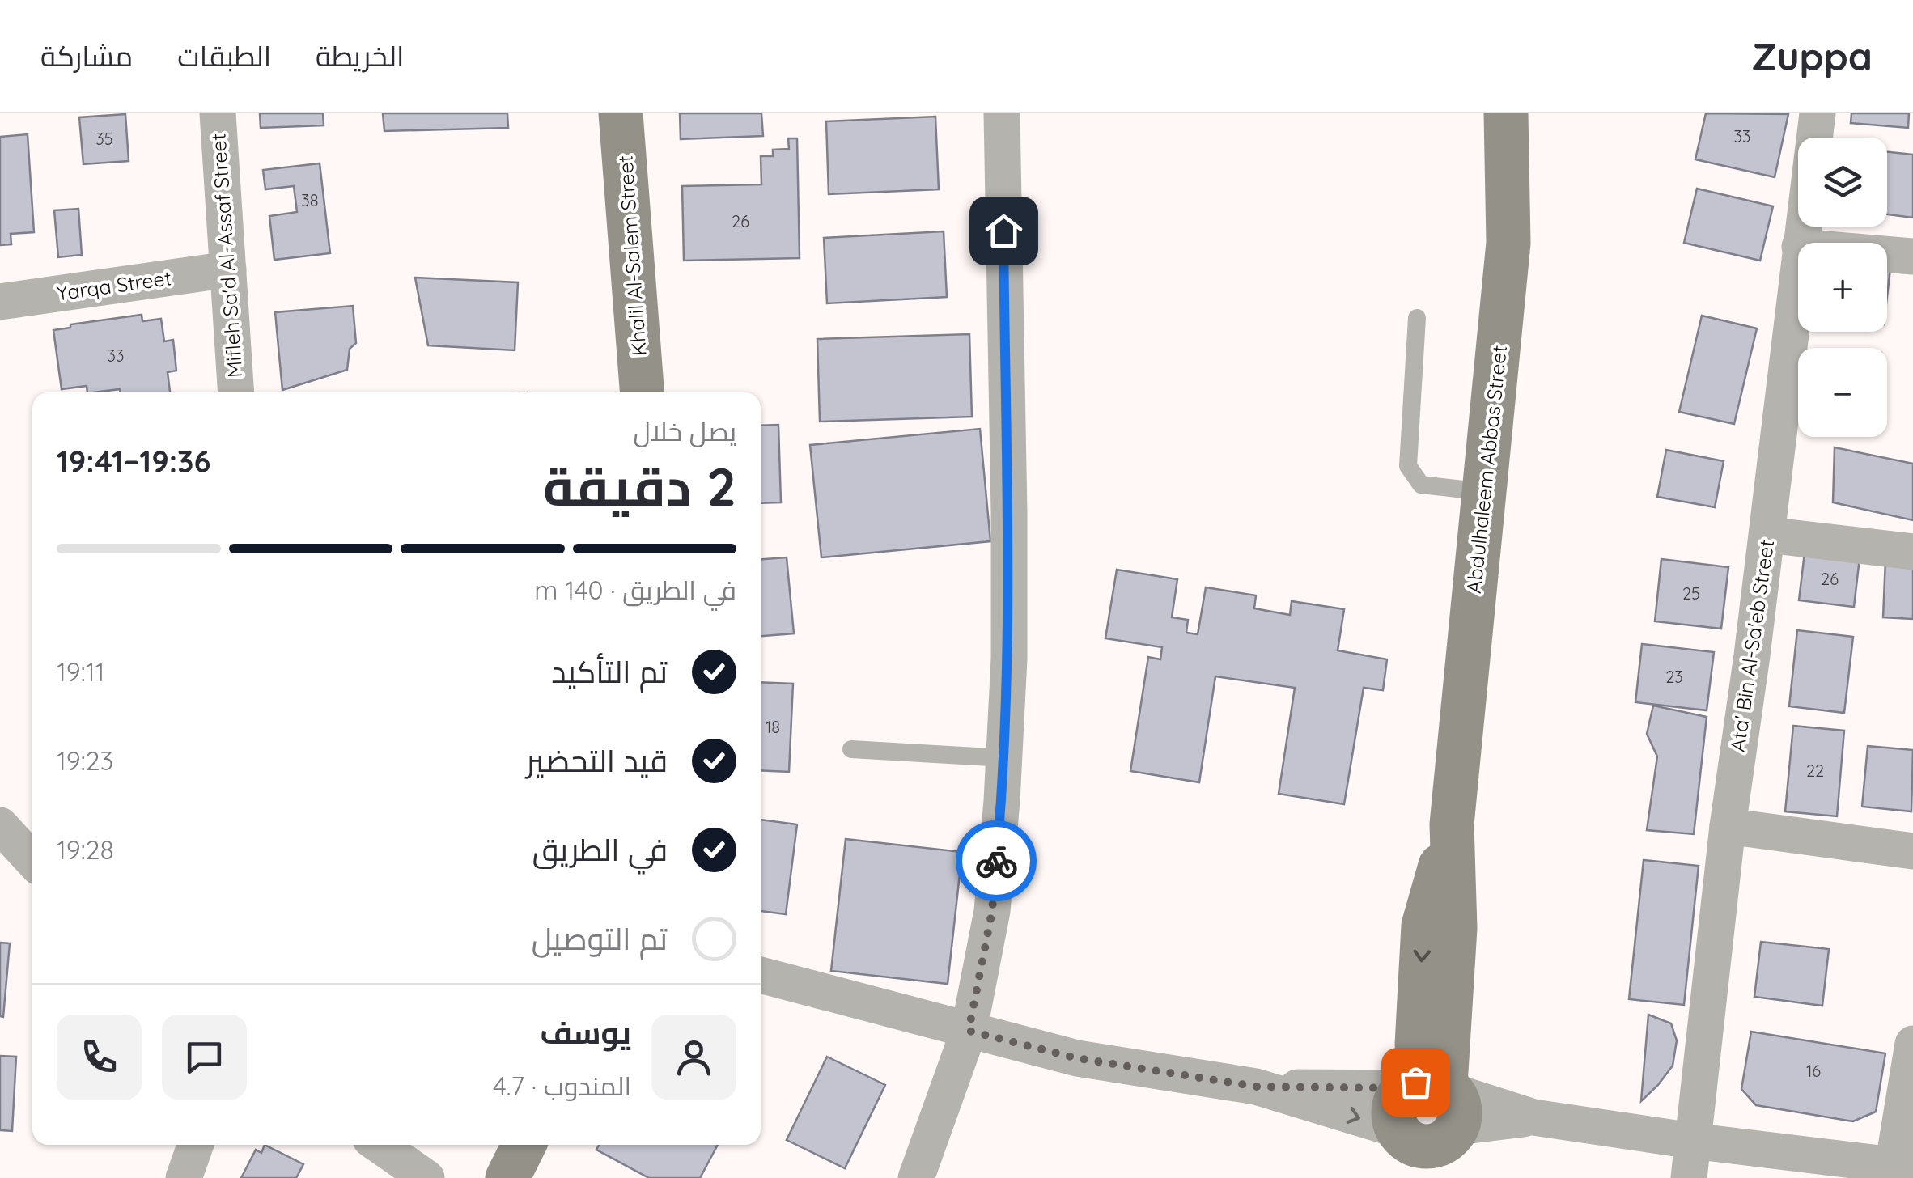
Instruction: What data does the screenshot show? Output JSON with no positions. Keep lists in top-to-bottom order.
{
  "streets": {
    "street": [
      "Mifleh Sa'd Al-Assaf Street",
      "Khalil Al-Salem Street",
      "Yarqa Street",
      "Abdulhaleem Abbas Street",
      "Ata' Bin Al-Sa'eb Street"
    ]
  },
  "crossings": [
    ["Mifleh Sa'd Al-Assaf Street", "Yarqa Street"]
  ],
  "house_numbers": [
    "33",
    "35",
    "38",
    "26",
    "33",
    "26",
    "25",
    "23",
    "18",
    "22",
    "16"
  ],
  "page": {
    "header": "Zuppa",
    "nav": ["الخريطة", "الطبقات", "مشاركة"],
    "map_buttons": ["+", "−"],
    "heading": ["2 دقيقة", "يصل خلال", "19:36–19:41"],
    "panel": ["يوسف", "المندوب · 4.7"],
    "bar": "في الطريق · 140 m",
    "list": [
      ["تم التأكيد", "19:11"],
      ["قيد التحضير", "19:23"],
      ["في الطريق", "19:28"],
      "تم التوصيل"
    ]
  }
}
